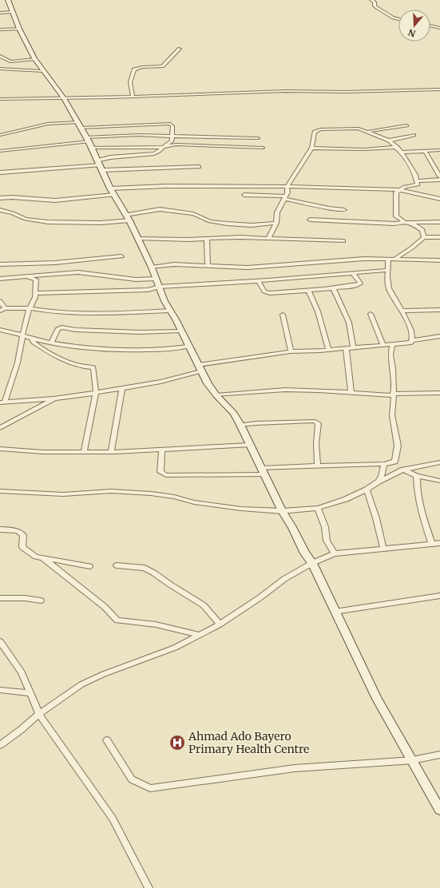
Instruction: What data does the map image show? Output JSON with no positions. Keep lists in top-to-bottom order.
{
  "places": {
    "hospital": ["Ahmad Ado Bayero Primary Health Centre"]
  },
  "north": "bottom"
}
